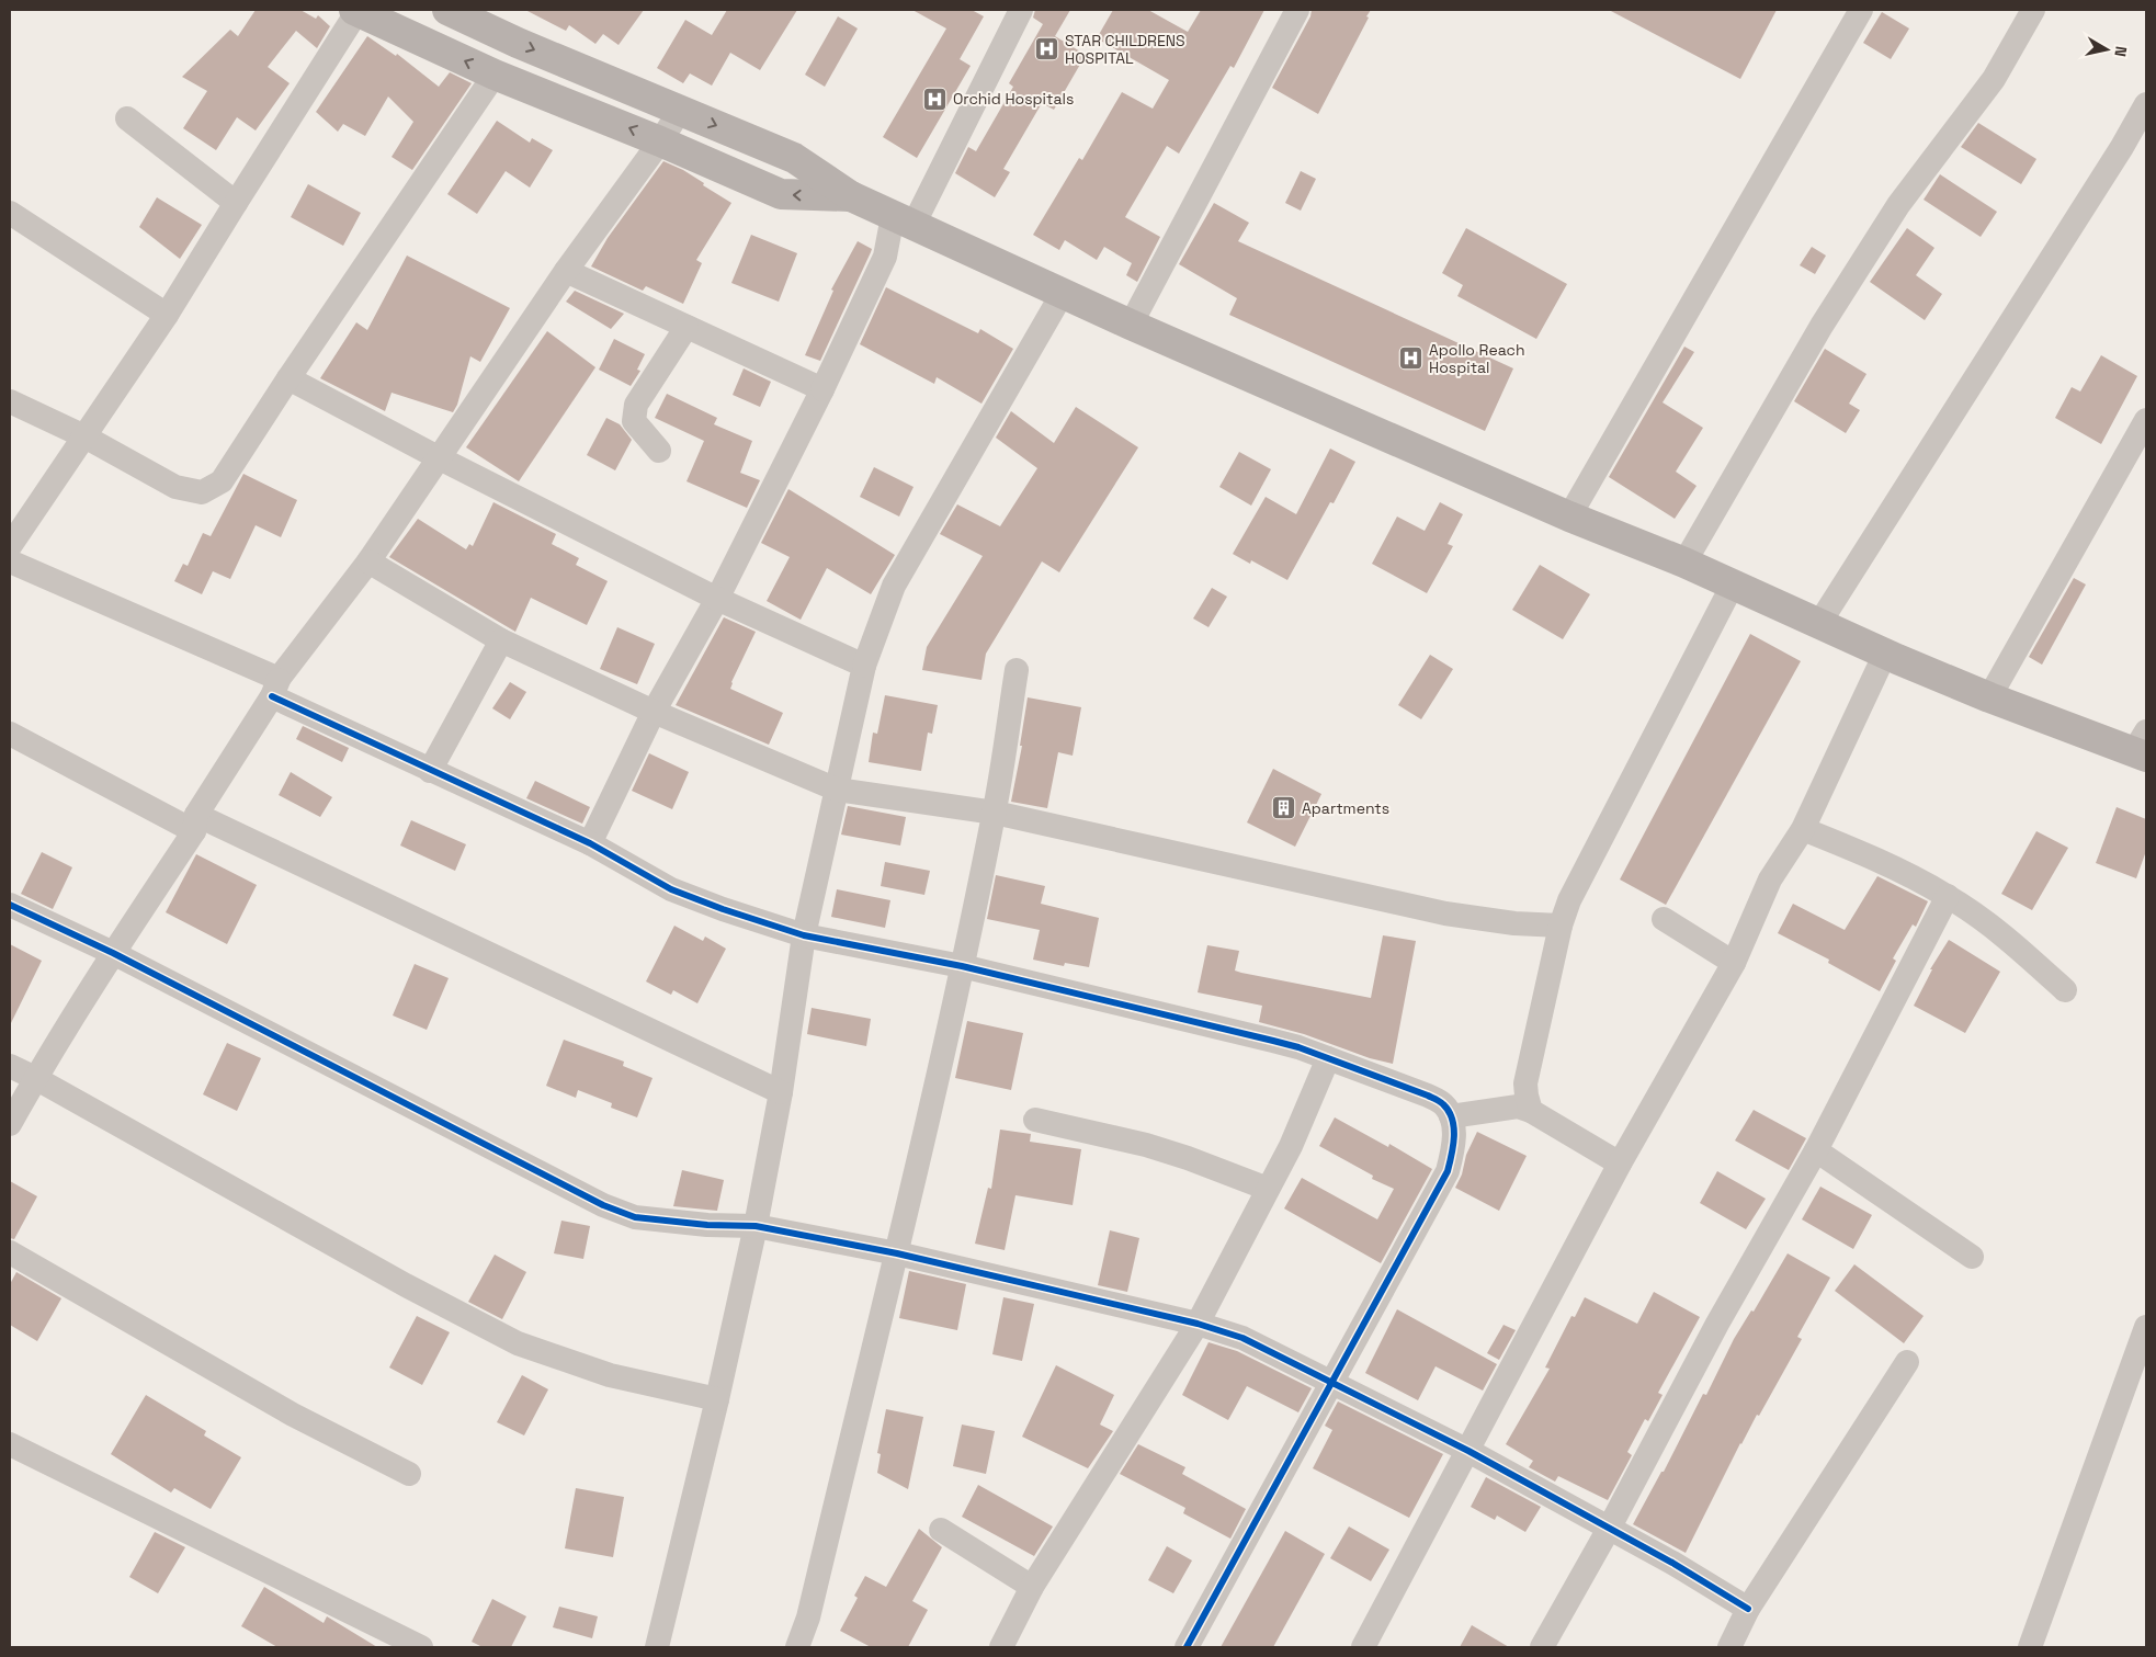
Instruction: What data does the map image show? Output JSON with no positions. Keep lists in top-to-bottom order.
{
  "places": {
    "hospital": ["STAR CHILDRENS HOSPITAL", "Orchid Hospitals", "Apollo Reach Hospital"],
    "building": ["Apartments"]
  },
  "north": "right"
}
